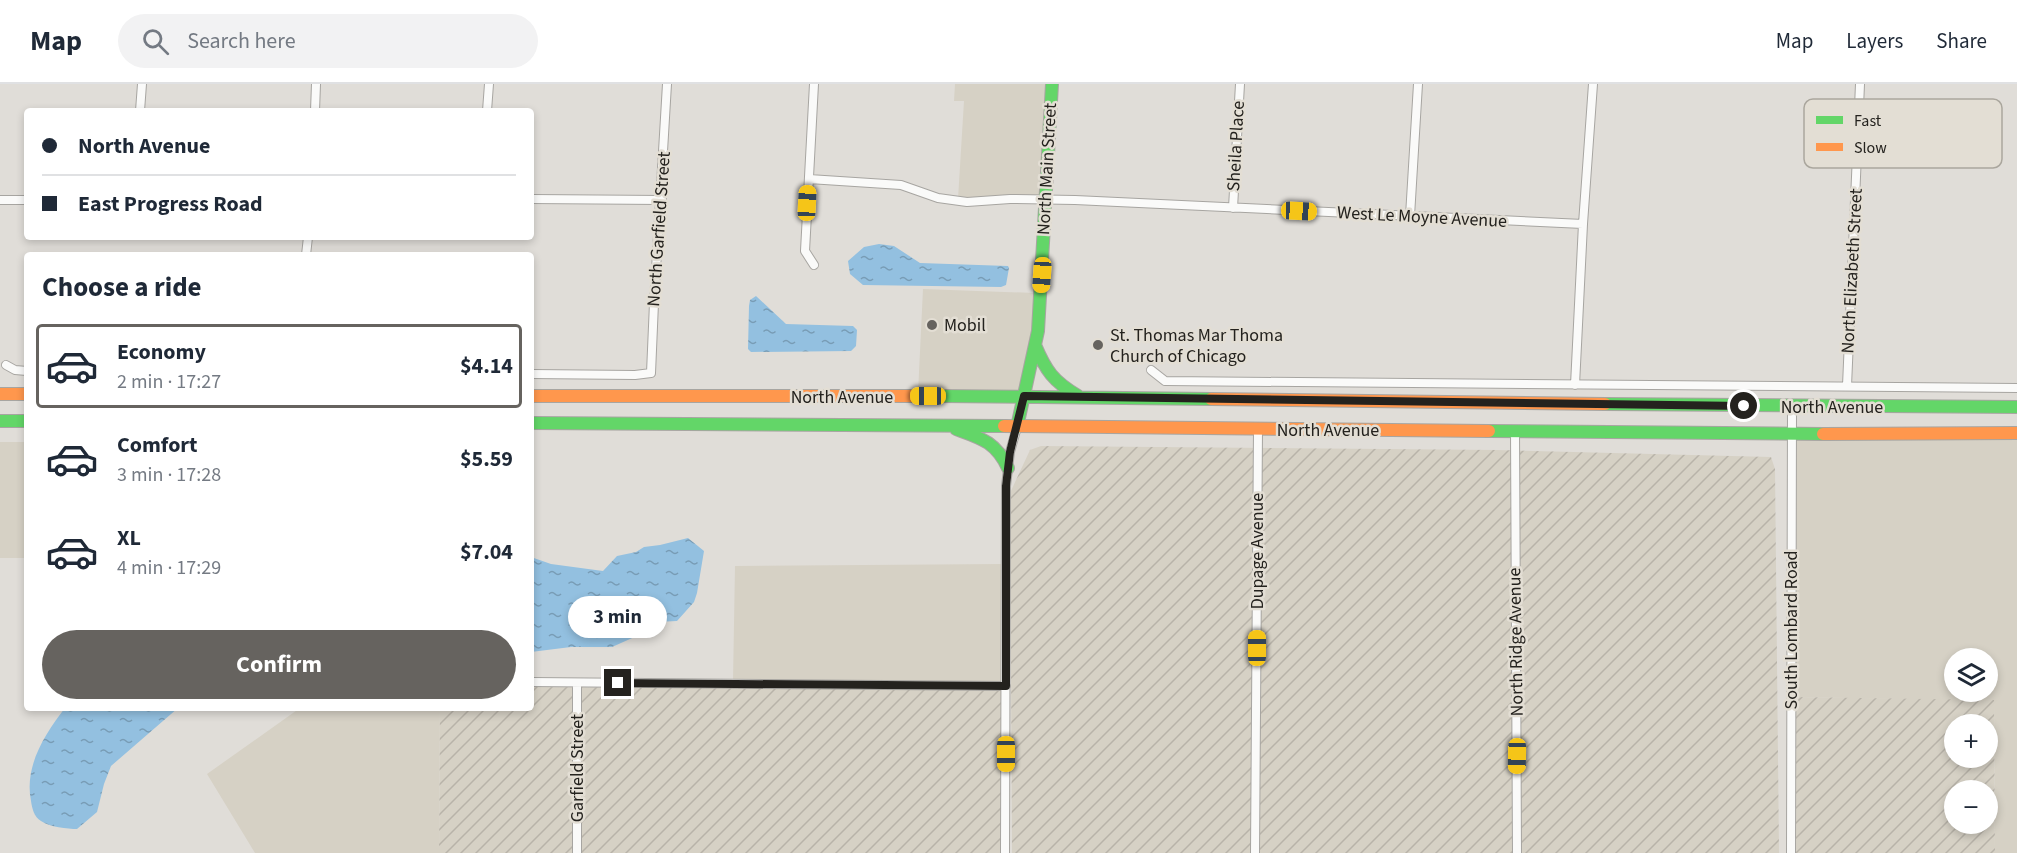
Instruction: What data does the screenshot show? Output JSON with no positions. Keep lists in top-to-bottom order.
{
  "streets": {
    "main road": ["North Main Street", "North Avenue"],
    "street": [
      "Sheila Place",
      "West Le Moyne Avenue",
      "North Garfield Street",
      "North Elizabeth Street",
      "Dupage Avenue",
      "South Lombard Road",
      "North Ridge Avenue",
      "Garfield Street"
    ]
  },
  "crossings": [
    ["Sheila Place", "West Le Moyne Avenue"],
    ["North Main Street", "West Le Moyne Avenue"],
    ["North Main Street", "North Avenue"],
    ["North Elizabeth Street", "North Avenue"],
    ["North Avenue", "Dupage Avenue"],
    ["North Avenue", "South Lombard Road"],
    ["North Avenue", "North Ridge Avenue"]
  ],
  "places": ["Mobil", "St. Thomas Mar Thoma Church of Chicago"],
  "legend": ["Fast", "Slow"],
  "page": {
    "header": "Map",
    "search": "Search here",
    "nav": ["Map", "Layers", "Share"],
    "banner": ["North Avenue", "East Progress Road"],
    "heading": "Choose a ride",
    "list": [
      {
        "name": "Economy",
        "note": "2 min · 17:27",
        "value": "$4.14"
      },
      {
        "name": "Comfort",
        "note": "3 min · 17:28",
        "value": "$5.59"
      },
      {
        "name": "XL",
        "note": "4 min · 17:29",
        "value": "$7.04"
      }
    ],
    "bubble": "3 min",
    "buttons": "Confirm",
    "map_buttons": ["+", "−"]
  }
}
